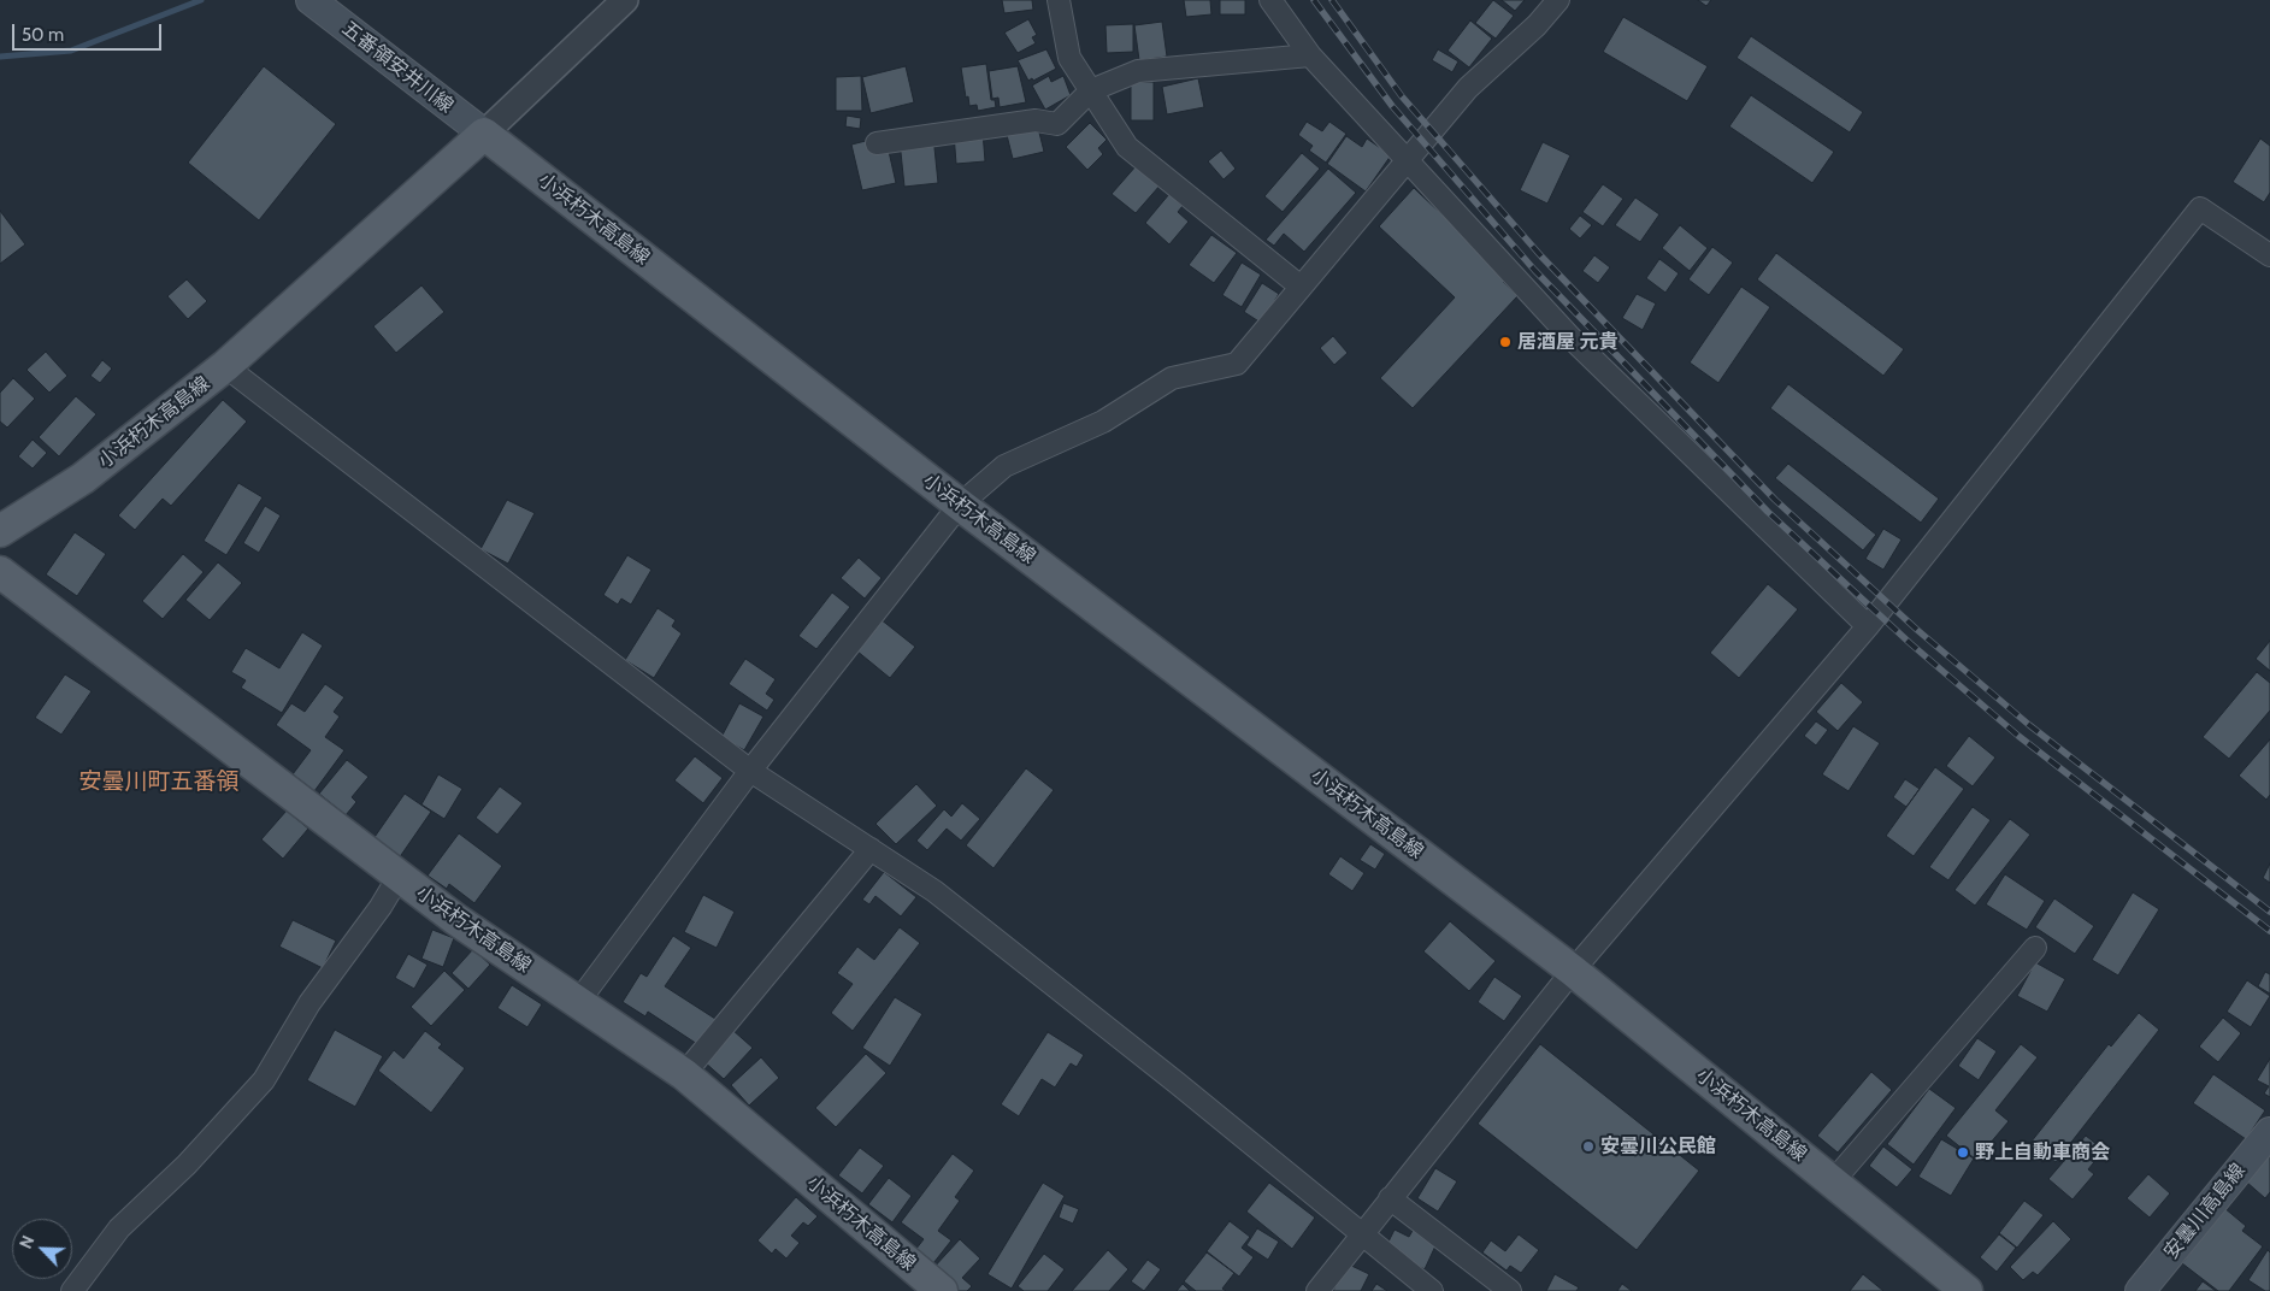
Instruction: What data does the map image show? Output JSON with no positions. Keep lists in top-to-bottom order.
{
  "streets": {
    "main road": ["五番領安井川線", "小浜朽木高島線", "安曇川高島線"]
  },
  "crossings": [
    ["五番領安井川線", "小浜朽木高島線"]
  ],
  "districts": ["安曇川町五番領"],
  "places": ["居酒屋 元貴", "安曇川公民館", "野上自動車商会"],
  "scale_bar": "50 m",
  "north": "top left"
}
